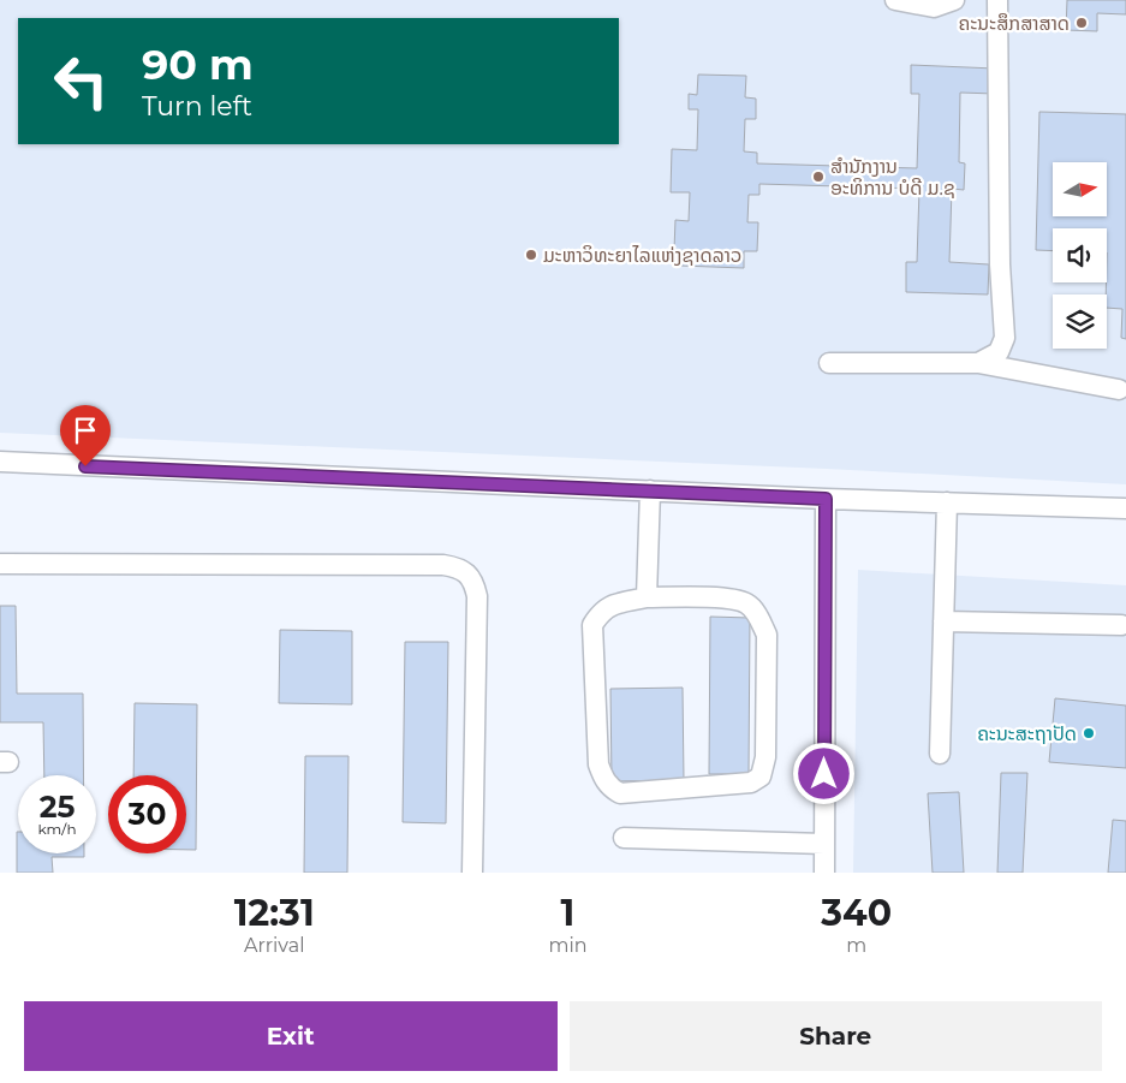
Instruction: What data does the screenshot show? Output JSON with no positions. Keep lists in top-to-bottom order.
{
  "places": [
    "ຄະນະສຶກສາສາດ",
    "ສໍານັກງານ ອະທິການ ບໍດີ ມ.ຊ",
    "ມະຫາວິທະຍາໄລແຫ່ງຊາດລາວ",
    "ຄະນະສະຖາປັດ"
  ],
  "north": "right",
  "page": {
    "turn": ["90 m", "Turn left"],
    "speed": "25 km/h",
    "limit": "30",
    "eta": [
      "12:31",
      "Arrival",
      "1",
      "min",
      "340",
      "m"
    ],
    "buttons": ["Exit", "Share"]
  }
}
